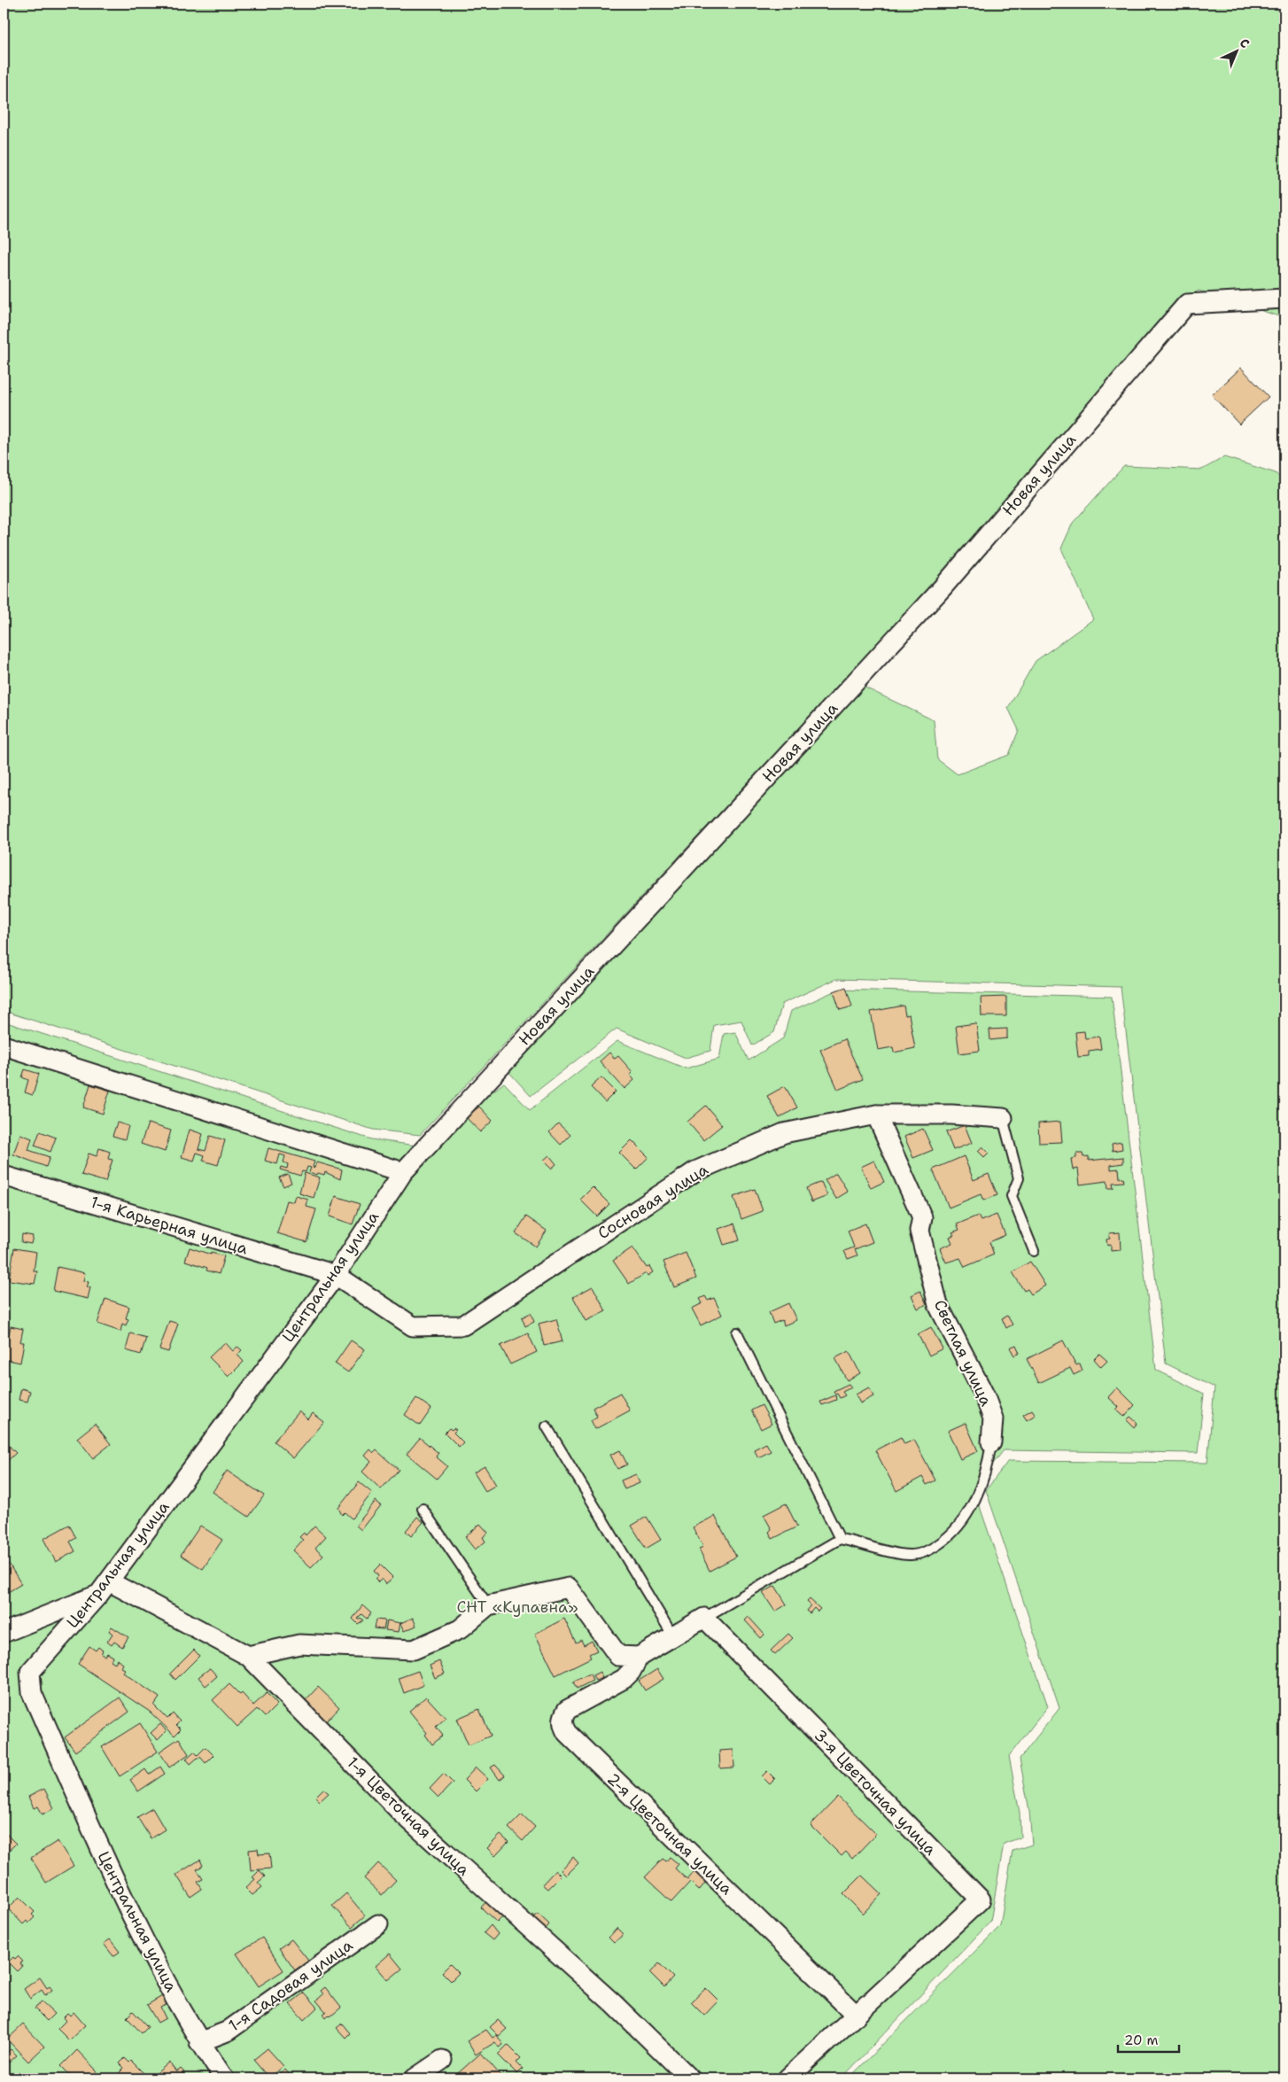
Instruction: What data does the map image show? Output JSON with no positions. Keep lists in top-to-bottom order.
{
  "streets": {
    "street": [
      "Новая улица",
      "Сосновая улица",
      "1-я Карьерная улица",
      "Центральная улица",
      "Светлая улица",
      "3-я Цветочная улица",
      "1-я Цветочная улица",
      "2-я Цветочная улица",
      "1-я Садовая улица"
    ]
  },
  "crossings": [
    ["Новая улица", "Центральная улица"],
    ["Сосновая улица", "1-я Карьерная улица"],
    ["Сосновая улица", "Центральная улица"],
    ["Сосновая улица", "Светлая улица"],
    ["1-я Карьерная улица", "Центральная улица"],
    ["Центральная улица", "1-я Цветочная улица"],
    ["Центральная улица", "1-я Садовая улица"],
    ["3-я Цветочная улица", "2-я Цветочная улица"]
  ],
  "parks": ["СНТ «Купавна»"],
  "scale_bar": "20 m",
  "north": "top right"
}
